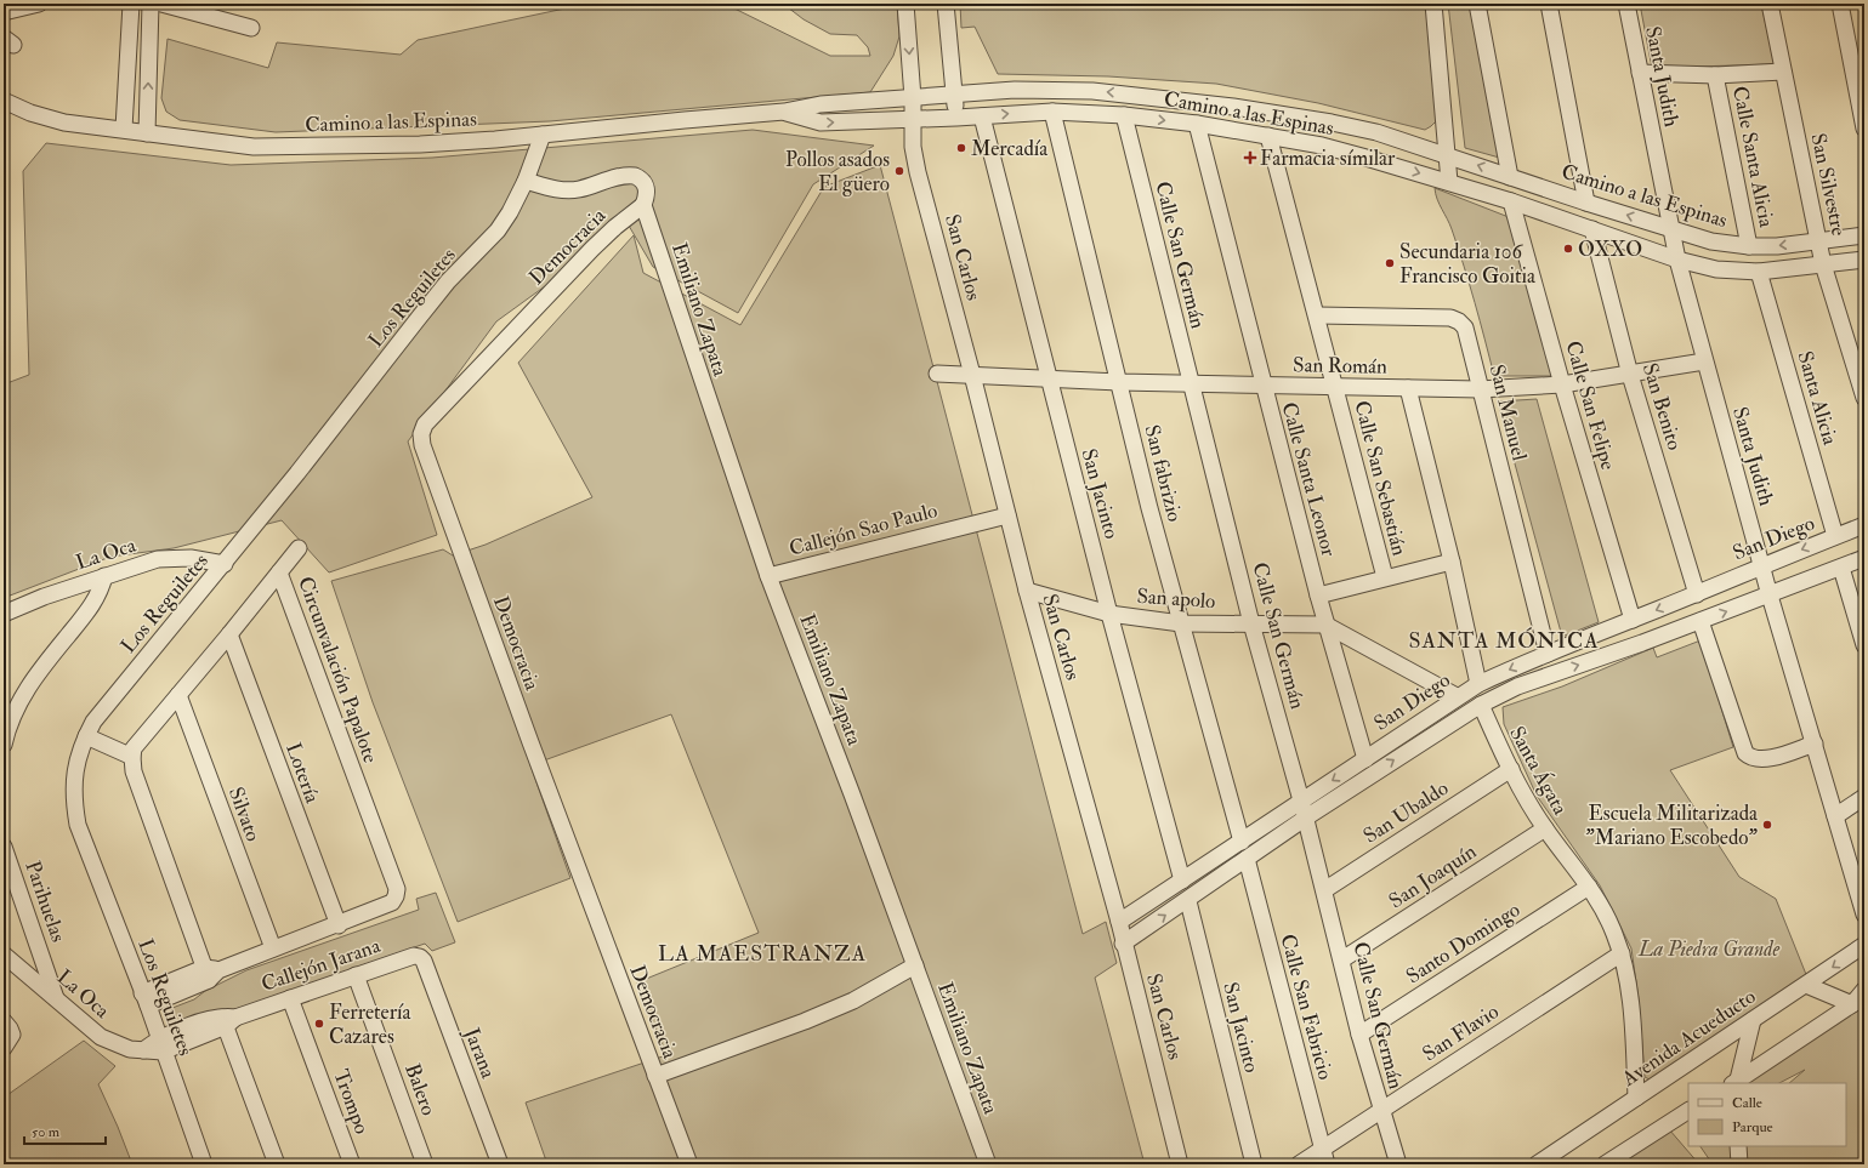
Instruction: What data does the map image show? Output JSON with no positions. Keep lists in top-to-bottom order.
{
  "streets": {
    "street": [
      "Santa Judith",
      "Camino a las Espinas",
      "Calle Santa Alicia",
      "San Silvestre",
      "Democracia",
      "Calle San Germán",
      "San Carlos",
      "Los Reguiletes",
      "Emiliano Zapata",
      "San Román",
      "Santa Alicia",
      "Calle San Felipe",
      "San Benito",
      "San Manuel",
      "San fabrizio",
      "Calle San Sebastián",
      "Calle Santa Leonor",
      "San Jacinto",
      "Callejón Sao Paulo",
      "San Diego",
      "La Oca",
      "San apolo",
      "Circunvalación Papalote",
      "Santa Ágata",
      "Lotería",
      "San Ubaldo",
      "Silvato",
      "San Joaquín",
      "Parihuelas",
      "Santo Domingo",
      "Callejón Jarana",
      "Calle San Fabricio",
      "San Flavio",
      "Avenida Acueducto",
      "Jarana",
      "Balero",
      "Trompo"
    ]
  },
  "crossings": [
    ["Santa Judith", "Camino a las Espinas"],
    ["Santa Judith", "San Román"],
    ["Santa Judith", "San Diego"],
    ["Camino a las Espinas", "Calle Santa Alicia"],
    ["Camino a las Espinas", "San Silvestre"],
    ["Camino a las Espinas", "Calle San Germán"],
    ["Camino a las Espinas", "San Carlos"],
    ["Camino a las Espinas", "Los Reguiletes"],
    ["Camino a las Espinas", "Santa Alicia"],
    ["Camino a las Espinas", "Calle San Felipe"],
    ["Camino a las Espinas", "San Benito"],
    ["Camino a las Espinas", "San fabrizio"],
    ["Camino a las Espinas", "Calle San Sebastián"],
    ["Camino a las Espinas", "Calle Santa Leonor"],
    ["Camino a las Espinas", "San Jacinto"],
    ["Democracia", "Emiliano Zapata"],
    ["Calle San Germán", "San Román"],
    ["Calle San Germán", "San Diego"],
    ["Calle San Germán", "San apolo"],
    ["Calle San Germán", "San Ubaldo"],
    ["Calle San Germán", "San Joaquín"],
    ["Calle San Germán", "Santo Domingo"],
    ["Calle San Germán", "San Flavio"],
    ["San Carlos", "San Román"],
    ["San Carlos", "Callejón Sao Paulo"],
    ["San Carlos", "San Diego"],
    ["San Carlos", "San apolo"],
    ["Los Reguiletes", "Emiliano Zapata"],
    ["Los Reguiletes", "La Oca"],
    ["Los Reguiletes", "Circunvalación Papalote"],
    ["Los Reguiletes", "Callejón Jarana"],
    ["Emiliano Zapata", "Callejón Sao Paulo"],
    ["San Román", "Calle San Felipe"],
    ["San Román", "San Benito"],
    ["San Román", "San Manuel"],
    ["San Román", "San fabrizio"],
    ["San Román", "Calle San Sebastián"],
    ["San Román", "Calle Santa Leonor"],
    ["San Román", "San Jacinto"],
    ["Santa Alicia", "San Diego"],
    ["Calle San Felipe", "San Diego"],
    ["San Benito", "San Diego"],
    ["San Manuel", "Calle San Sebastián"],
    ["San Manuel", "San Diego"],
    ["San fabrizio", "San Diego"],
    ["San fabrizio", "San apolo"],
    ["Calle Santa Leonor", "San Diego"],
    ["Calle Santa Leonor", "San apolo"],
    ["San Jacinto", "San Diego"],
    ["San Jacinto", "San apolo"],
    ["San Diego", "Santa Ágata"],
    ["San Diego", "Calle San Fabricio"],
    ["La Oca", "Parihuelas"],
    ["La Oca", "Callejón Jarana"],
    ["Circunvalación Papalote", "Lotería"],
    ["Circunvalación Papalote", "Silvato"],
    ["Santa Ágata", "San Ubaldo"],
    ["Santa Ágata", "San Joaquín"],
    ["Santa Ágata", "Santo Domingo"],
    ["Santa Ágata", "San Flavio"],
    ["Santa Ágata", "Avenida Acueducto"],
    ["Callejón Jarana", "Jarana"],
    ["Callejón Jarana", "Balero"],
    ["Callejón Jarana", "Trompo"],
    ["Calle San Fabricio", "San Flavio"]
  ],
  "districts": ["SANTA MÓNICA", "LA MAESTRANZA"],
  "parks": ["La Piedra Grande"],
  "places": {
    "other": [
      "Mercadía",
      "Pollos asados El güero",
      "OXXO",
      "Secundaria 106 Francisco Goitia",
      "Escuela Militarizada \"Mariano Escobedo\"",
      "Ferretería Cazares"
    ],
    "health": ["Farmacia símilar"]
  },
  "legend": ["Calle", "Parque"],
  "scale_bar": "50 m"
}
